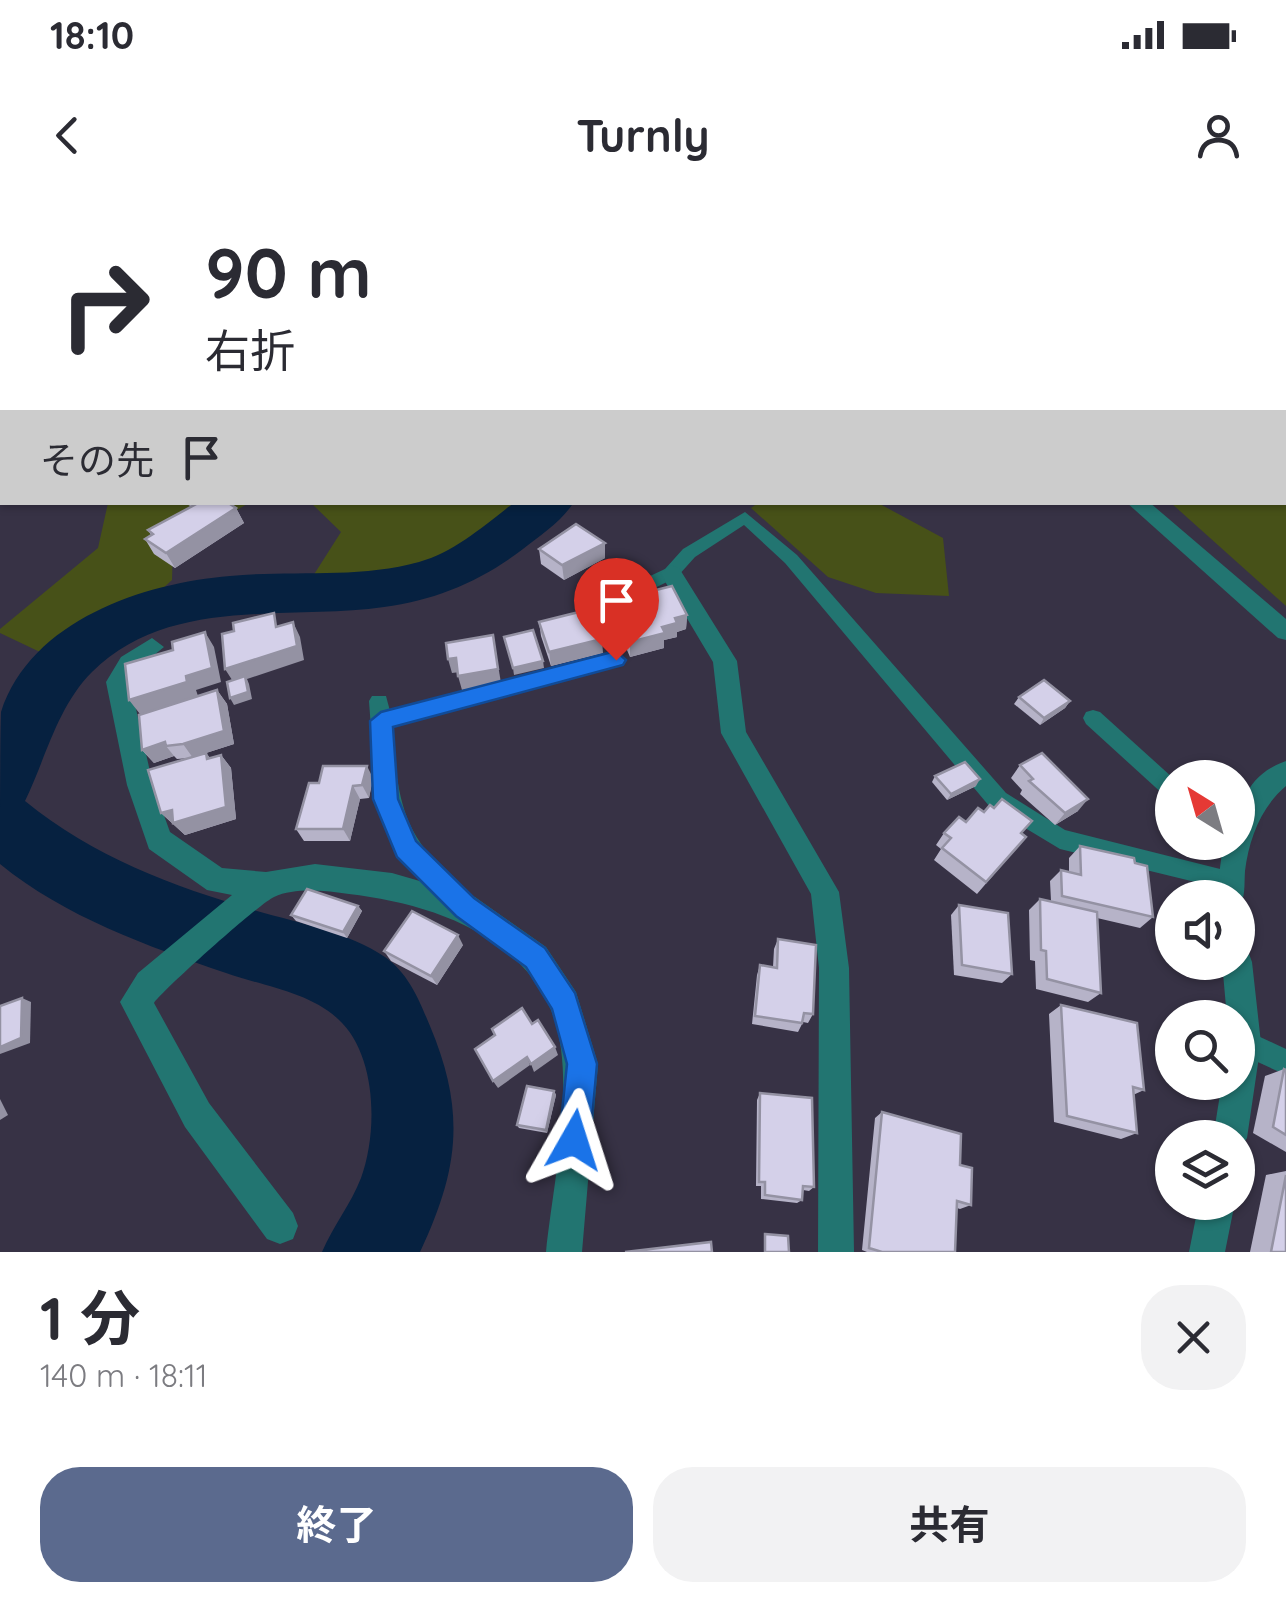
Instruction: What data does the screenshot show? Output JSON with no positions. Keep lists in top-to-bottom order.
{
  "north": "top left",
  "page": {
    "status": "18:10",
    "header": "Turnly",
    "turn": ["90 m", "右折"],
    "then": "その先",
    "heading": ["1 分", "140 m · 18:11"],
    "buttons": ["終了", "共有"]
  }
}
